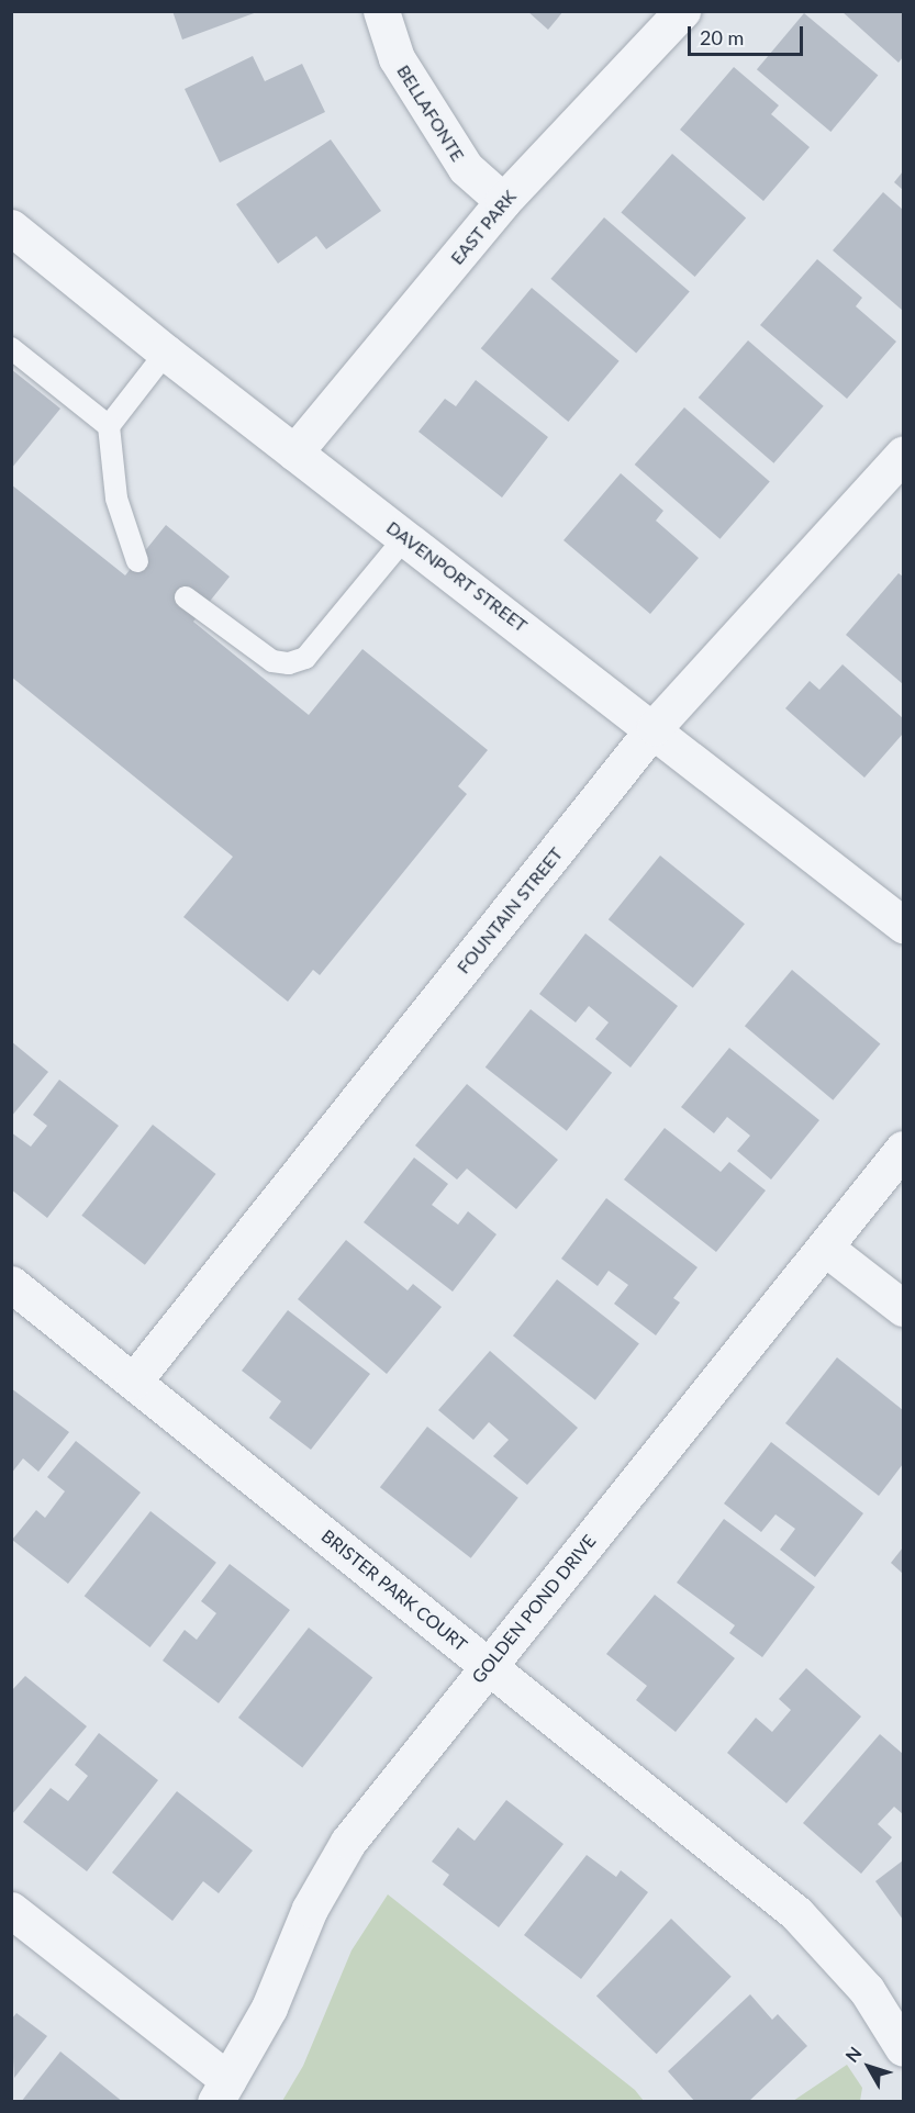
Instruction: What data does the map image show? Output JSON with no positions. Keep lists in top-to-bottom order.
{
  "streets": {
    "street": [
      "BELLAFONTE",
      "EAST PARK",
      "DAVENPORT STREET",
      "FOUNTAIN STREET",
      "BRISTER PARK COURT",
      "GOLDEN POND DRIVE"
    ]
  },
  "crossings": [
    ["BELLAFONTE", "EAST PARK"],
    ["EAST PARK", "DAVENPORT STREET"],
    ["DAVENPORT STREET", "FOUNTAIN STREET"],
    ["FOUNTAIN STREET", "BRISTER PARK COURT"],
    ["BRISTER PARK COURT", "GOLDEN POND DRIVE"]
  ],
  "scale_bar": "20 m",
  "north": "top left"
}
